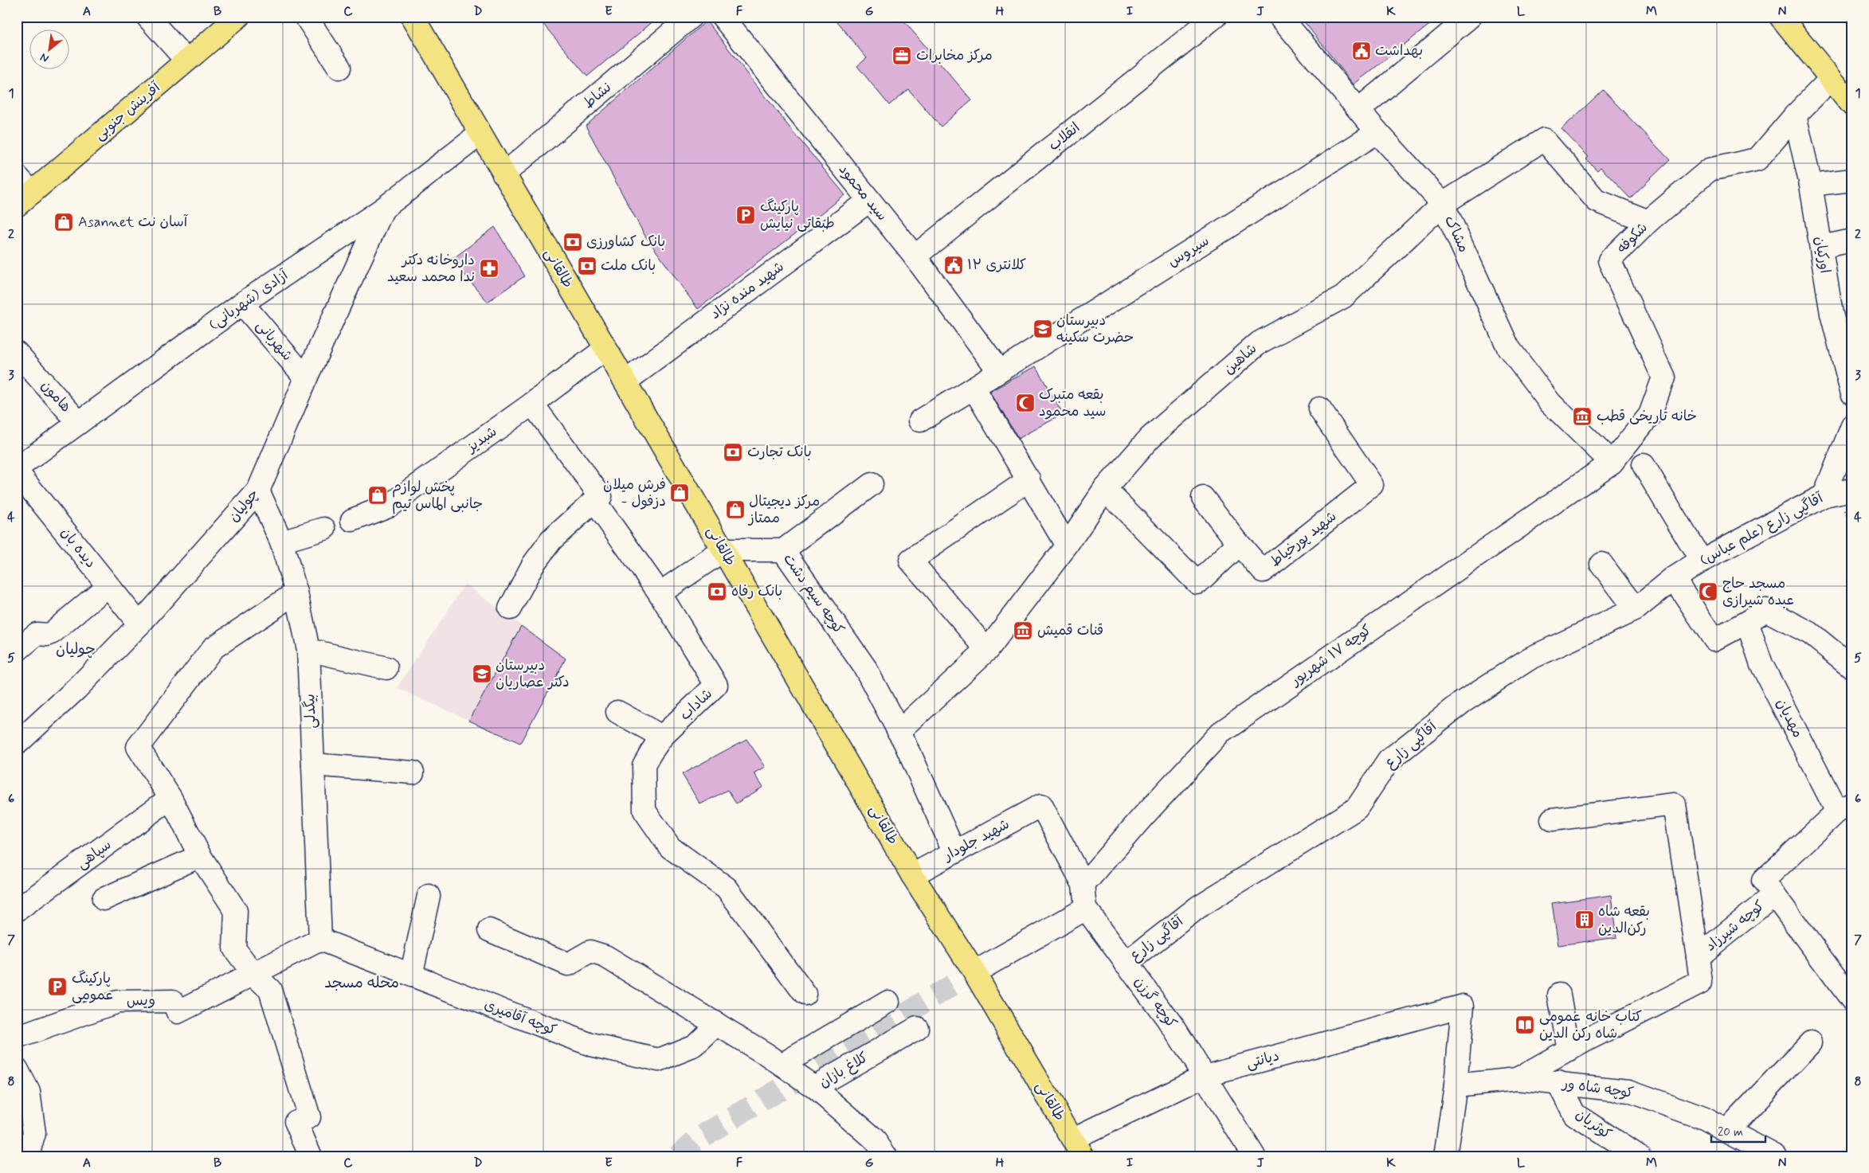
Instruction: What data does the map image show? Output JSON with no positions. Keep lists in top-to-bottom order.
{
  "streets": {
    "main road": ["آفرینش جنوبی", "طالقانی"],
    "street": [
      "نشاط",
      "انقلاب",
      "سید محمود",
      "مشاک",
      "شکوفه",
      "سیروس",
      "اورکیان",
      "شهید منده نژاد",
      "آزادی (شهربانی)",
      "شهربانی",
      "شاهین",
      "هامون",
      "شبدیز",
      "چولیان",
      "آقاگپی زارع (علم عباس)",
      "شهید پورخیاط",
      "دیده بان",
      "کوچه سیم دشت",
      "کوچه ۱۷ شهریور",
      "شاداب",
      "بیگدلی",
      "مهدیان",
      "آقاگپی زارع",
      "شهید جلودار",
      "سپاهی",
      "کوچه شیرزاد",
      "ویس",
      "کوچه گرزن",
      "کوچه آقامیری",
      "دیانتی",
      "کلاغ بازان",
      "کوچه شاه ور",
      "کوثریان"
    ]
  },
  "crossings": [
    ["نشاط", "طالقانی"],
    ["انقلاب", "سید محمود"],
    ["سید محمود", "سیروس"],
    ["سید محمود", "شهید منده نژاد"],
    ["مشاک", "شکوفه"],
    ["مشاک", "سیروس"],
    ["مشاک", "شاهین"],
    ["مشاک", "کوچه ۱۷ شهریور"],
    ["شکوفه", "اورکیان"],
    ["شکوفه", "شاهین"],
    ["شکوفه", "کوچه ۱۷ شهریور"],
    ["طالقانی", "شهید منده نژاد"],
    ["طالقانی", "آزادی (شهربانی)"],
    ["طالقانی", "شبدیز"],
    ["طالقانی", "کوچه سیم دشت"],
    ["طالقانی", "شهید جلودار"],
    ["طالقانی", "دیانتی"],
    ["آزادی (شهربانی)", "شهربانی"],
    ["آزادی (شهربانی)", "هامون"],
    ["آزادی (شهربانی)", "چولیان"],
    ["آزادی (شهربانی)", "دیده بان"],
    ["شهربانی", "چولیان"],
    ["شاهین", "کوچه سیم دشت"],
    ["چولیان", "دیده بان"],
    ["چولیان", "بیگدلی"],
    ["آقاگپی زارع (علم عباس)", "آقاگپی زارع"],
    ["کوچه سیم دشت", "شهید جلودار"],
    ["کوچه ۱۷ شهریور", "کوچه گرزن"],
    ["بیگدلی", "کوچه آقامیری"],
    ["مهدیان", "کوچه شیرزاد"],
    ["آقاگپی زارع", "کوچه گرزن"],
    ["شهید جلودار", "کوچه گرزن"],
    ["کوچه شیرزاد", "کوچه شاه ور"],
    ["کوچه گرزن", "دیانتی"],
    ["دیانتی", "کوچه شاه ور"],
    ["کوچه شاه ور", "کوثریان"]
  ],
  "districts": ["چولیان", "محله مسجد"],
  "places": {
    "public building": ["بهداشت", "کلانتری ۱۲"],
    "office": ["مرکز مخابرات"],
    "parking": ["پارکینگ طبقاتی نیایش", "پارکینگ عمومی"],
    "shop": [
      "Asannet آسان نت",
      "فرش میلان - دزفول",
      "پخش لوازم جانبی الماس تیم",
      "مرکز دیجیتال ممتاز"
    ],
    "bank": [
      "بانک کشاورزی",
      "بانک ملت",
      "بانک تجارت",
      "بانک رفاه"
    ],
    "pharmacy": ["داروخانه دکتر ندا محمد سعید"],
    "school or university": ["دبیرستان حضرت سکینه", "دبیرستان دکتر عصاریان"],
    "mosque": ["بقعه متبرک سید محمود", "مسجد حاج عبده شیرازی"],
    "museum": ["خانه تاریخی قطب", "قنات قمیش"],
    "building": ["بقعه شاه رکن‌الدین"],
    "library": ["کتاب خانه عمومی شاه رکن الدین"]
  },
  "scale_bar": "20 m",
  "north": "bottom left",
  "grid": {
    "columns": [
      "A",
      "B",
      "C",
      "D",
      "E",
      "F",
      "G",
      "H",
      "I",
      "J",
      "K",
      "L",
      "M",
      "N"
    ],
    "rows": [
      "1",
      "2",
      "3",
      "4",
      "5",
      "6",
      "7",
      "8"
    ]
  }
}
